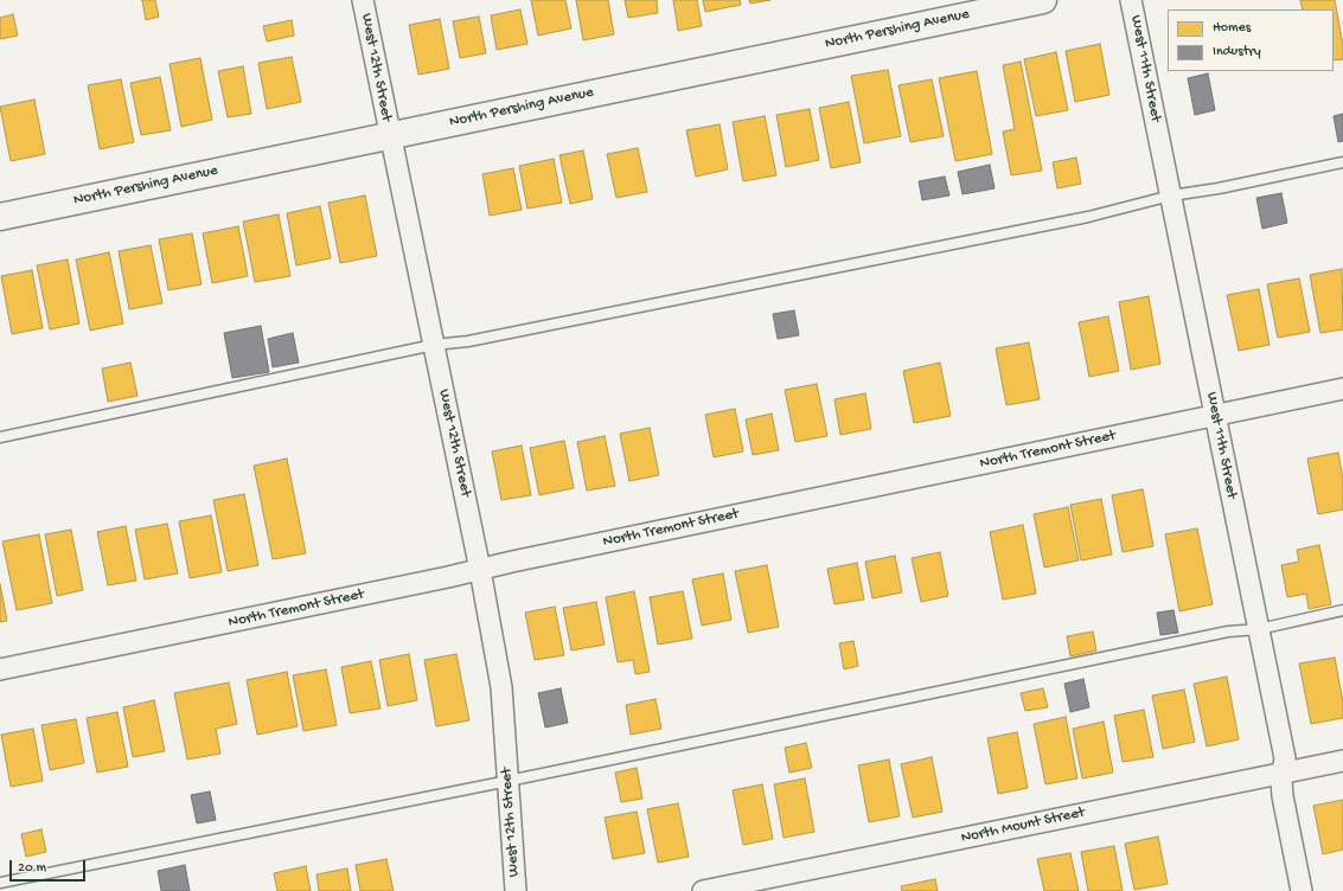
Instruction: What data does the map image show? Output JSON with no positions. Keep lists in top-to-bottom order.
{
  "streets": {
    "street": [
      "North Pershing Avenue",
      "West 12th Street",
      "West 11th Street",
      "North Tremont Street",
      "North Mount Street"
    ]
  },
  "crossings": [
    ["North Pershing Avenue", "West 12th Street"],
    ["West 12th Street", "North Tremont Street"],
    ["West 11th Street", "North Tremont Street"],
    ["West 11th Street", "North Mount Street"]
  ],
  "legend": ["Homes", "Industry"],
  "scale_bar": "20 m"
}
